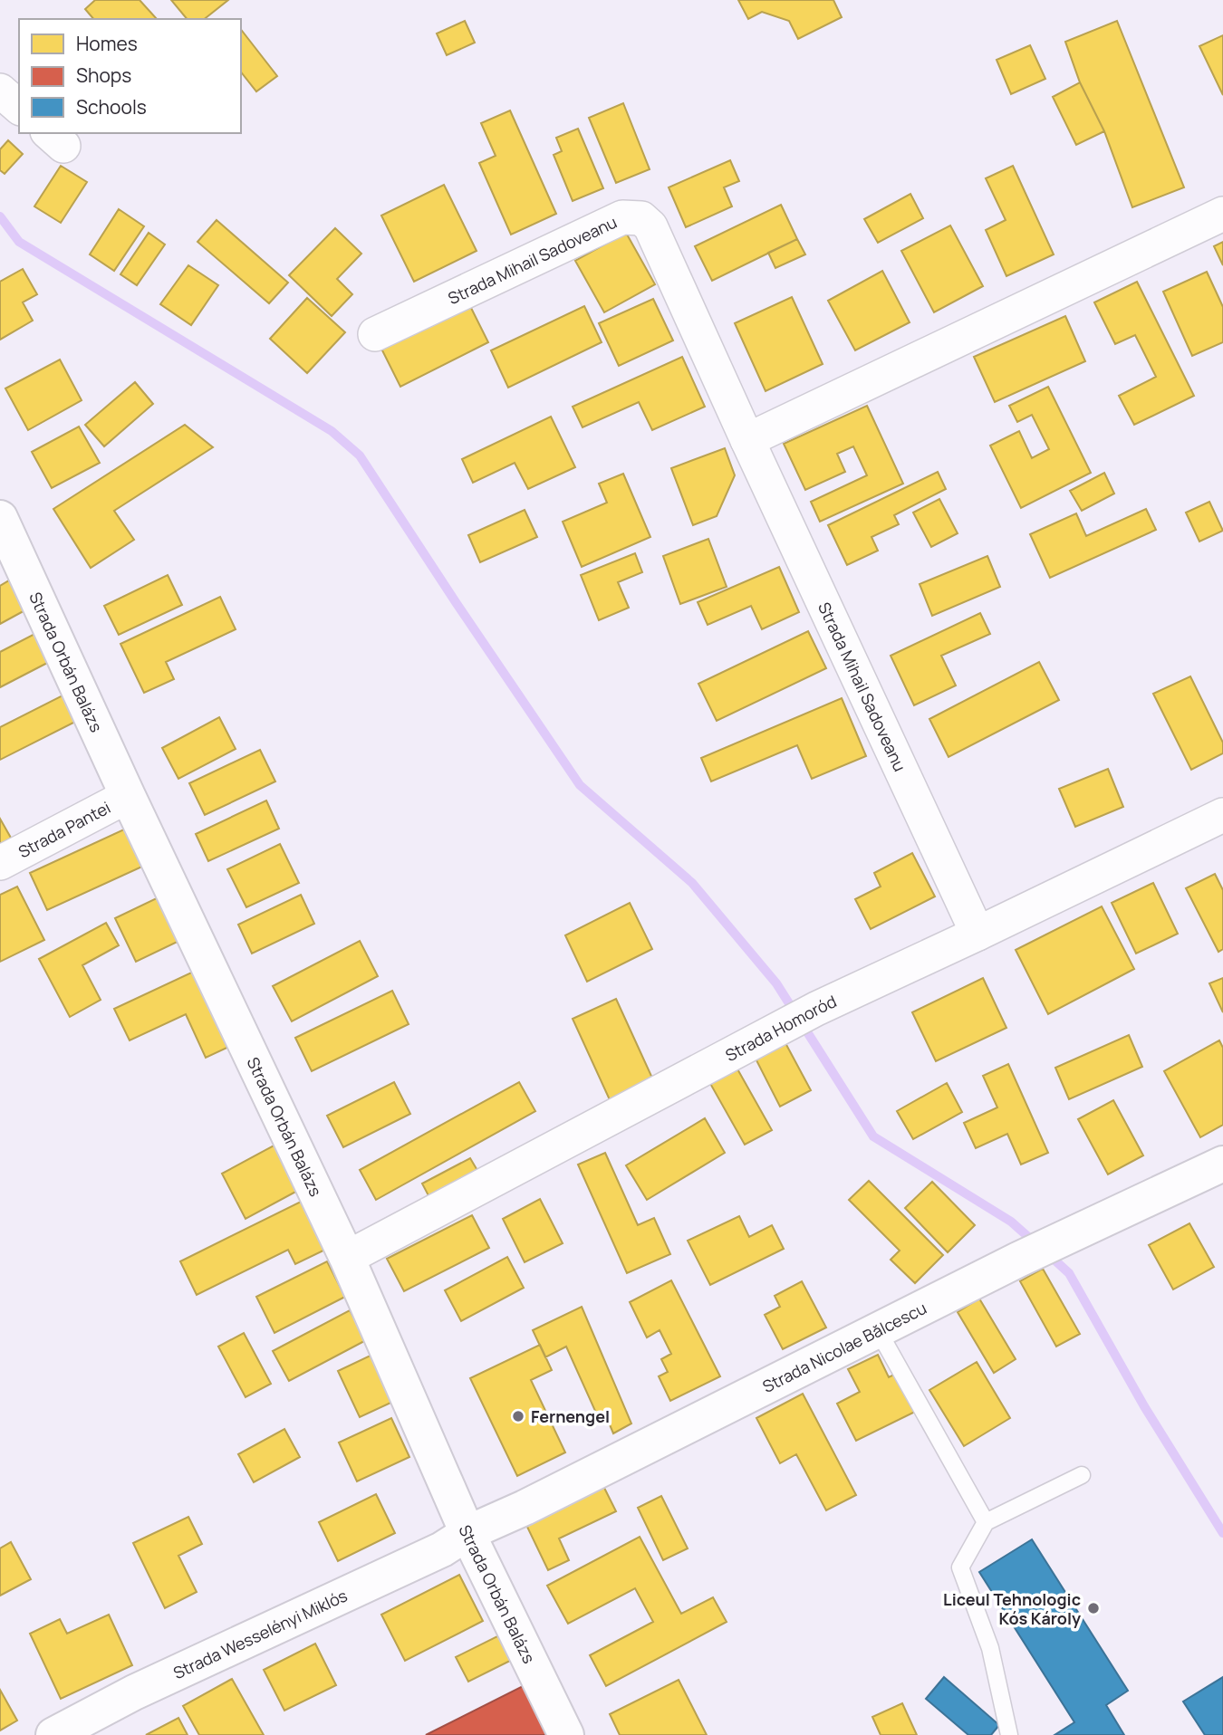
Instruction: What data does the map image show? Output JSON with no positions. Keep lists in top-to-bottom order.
{
  "streets": {
    "main road": ["Strada Orbán Balázs", "Strada Nicolae Bălcescu", "Strada Wesselényi Miklós"],
    "street": ["Strada Mihail Sadoveanu", "Strada Pantei", "Strada Homoród"]
  },
  "crossings": [
    ["Strada Mihail Sadoveanu", "Strada Homoród"],
    ["Strada Orbán Balázs", "Strada Pantei"],
    ["Strada Orbán Balázs", "Strada Homoród"],
    ["Strada Orbán Balázs", "Strada Nicolae Bălcescu"],
    ["Strada Orbán Balázs", "Strada Wesselényi Miklós"],
    ["Strada Nicolae Bălcescu", "Strada Wesselényi Miklós"]
  ],
  "places": ["Fernengel", "Liceul Tehnologic Kós Károly"],
  "legend": ["Homes", "Shops", "Schools"]
}
